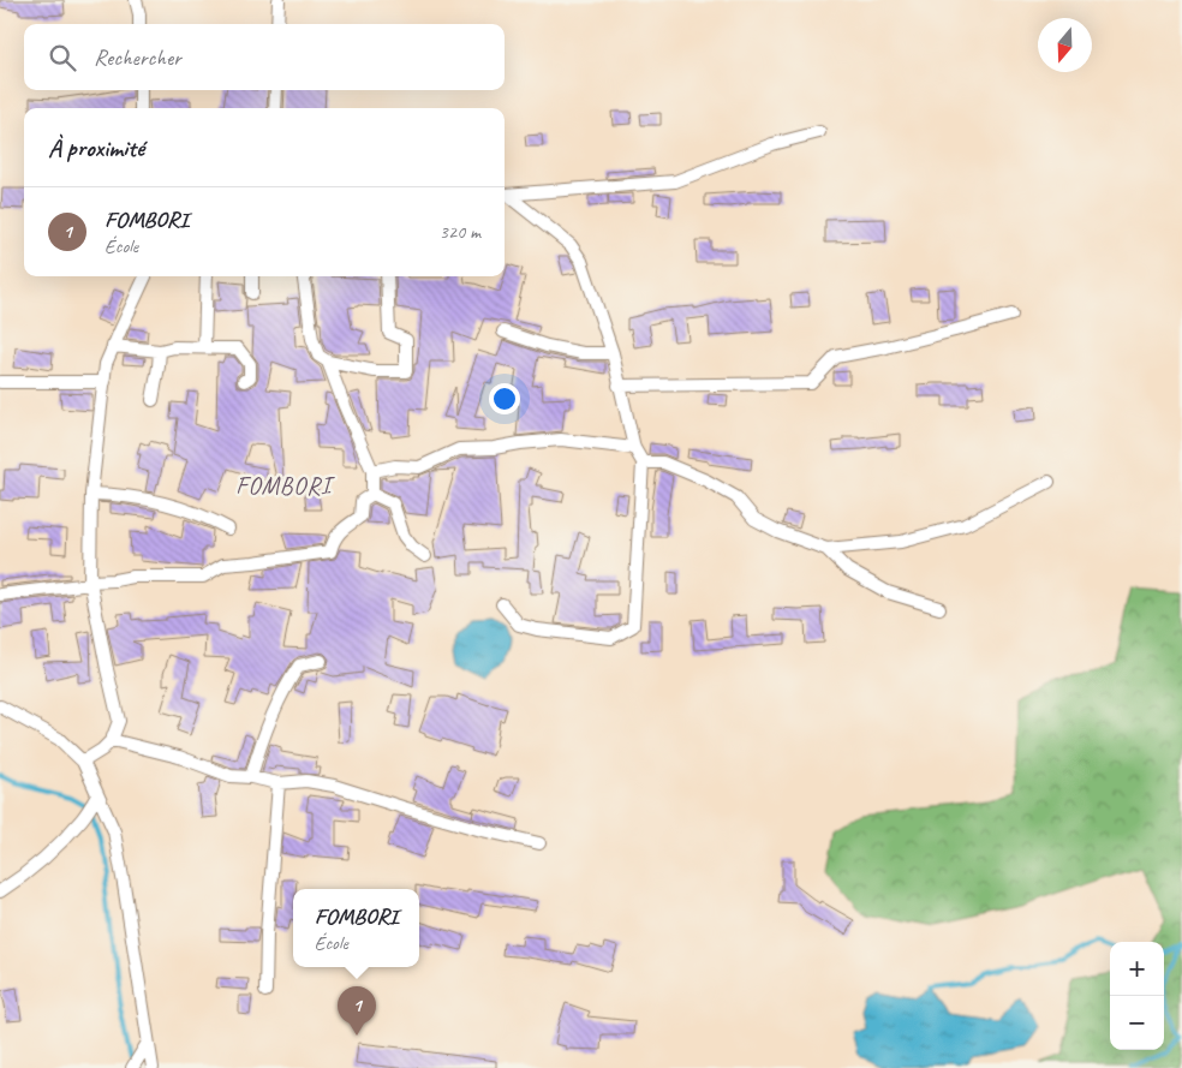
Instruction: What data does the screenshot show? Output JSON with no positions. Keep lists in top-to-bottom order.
{
  "districts": ["FOMBORI"],
  "north": "bottom",
  "page": {
    "search": "Rechercher",
    "heading": "À proximité",
    "list": [
      {
        "mark": "1",
        "name": "FOMBORI",
        "note": "École",
        "value": "320 m"
      }
    ],
    "popup": ["FOMBORI", "École"],
    "map_buttons": ["+", "−"],
    "pins": "1"
  }
}
